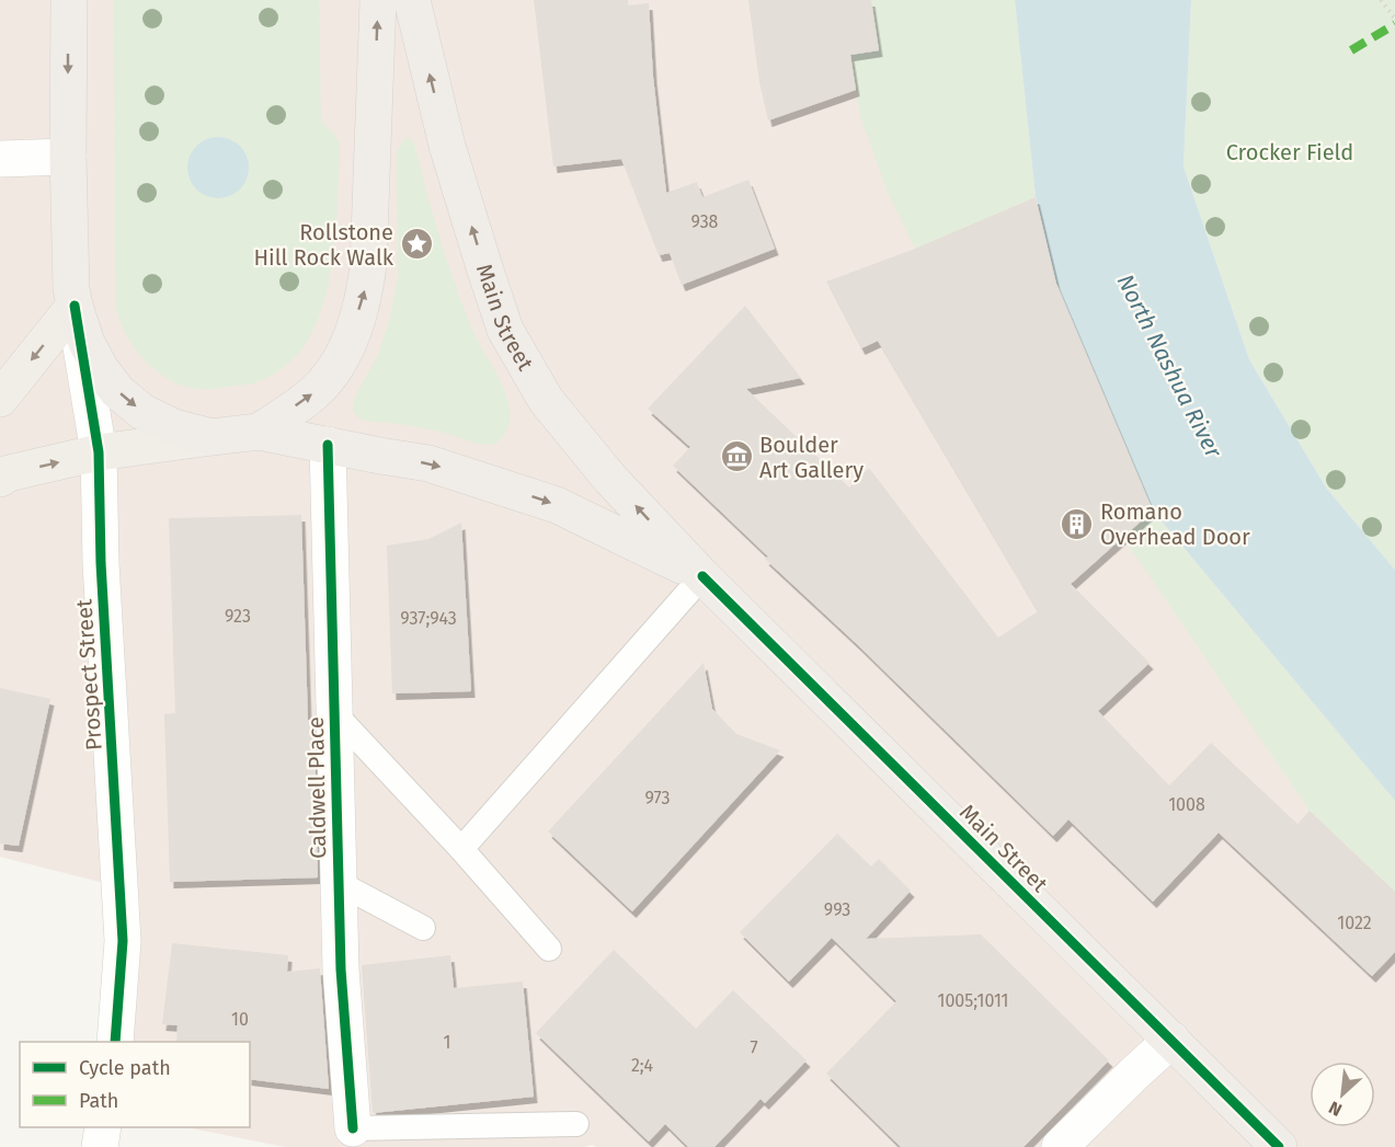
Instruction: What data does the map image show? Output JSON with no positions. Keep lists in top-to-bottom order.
{
  "streets": {
    "highway": ["Main Street"],
    "street": ["Prospect Street", "Caldwell Place"]
  },
  "crossings": [
    ["Main Street", "Prospect Street"],
    ["Main Street", "Caldwell Place"]
  ],
  "water": ["North Nashua River"],
  "parks": ["Crocker Field"],
  "places": {
    "place": ["Rollstone Hill Rock Walk"],
    "museum": ["Boulder Art Gallery"],
    "building": ["Romano Overhead Door"]
  },
  "house_numbers": [
    "938",
    "923",
    "937;943",
    "973",
    "1008",
    "993",
    "1022",
    "1005;1011",
    "10",
    "1",
    "7",
    "2;4"
  ],
  "legend": ["Cycle path", "Path"],
  "north": "bottom left"
}
